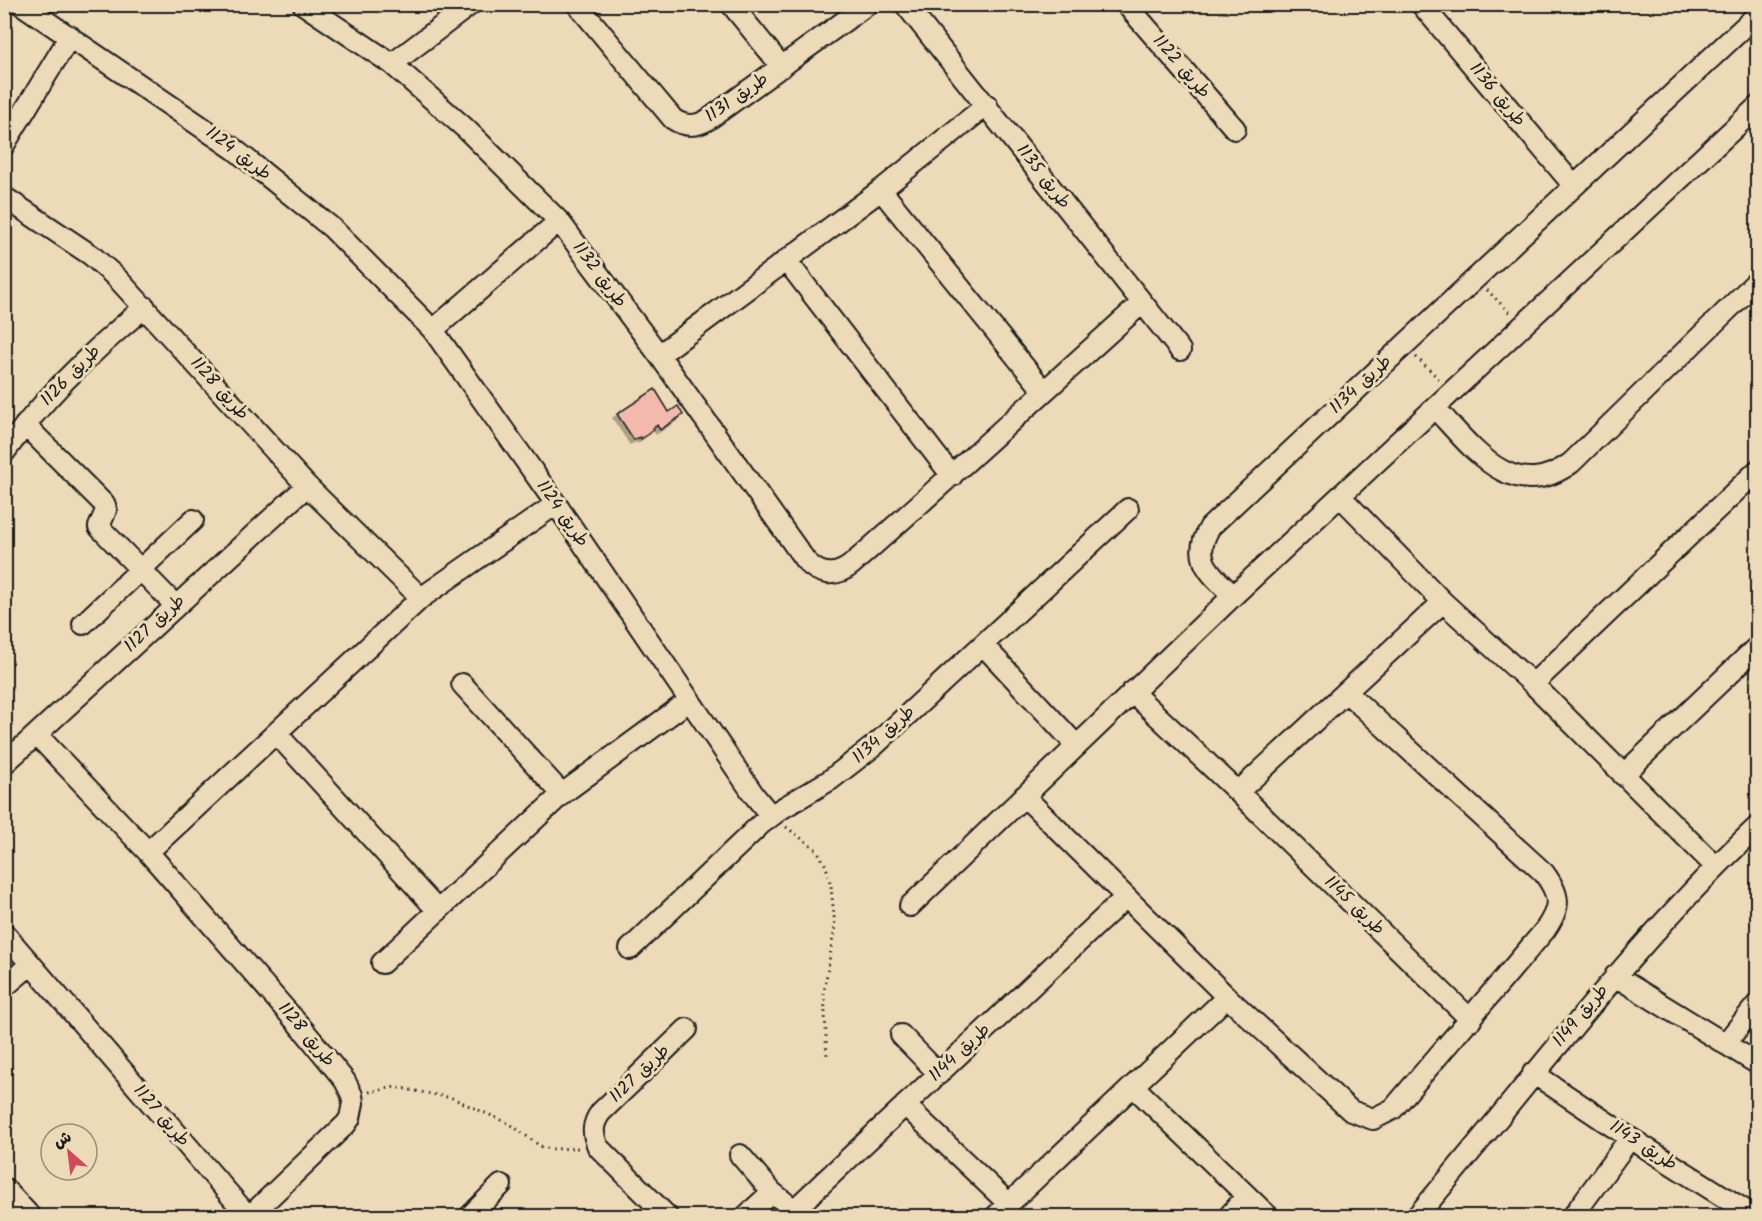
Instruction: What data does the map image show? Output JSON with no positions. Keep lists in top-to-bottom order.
{
  "streets": {
    "street": [
      "طريق 1122",
      "طريق 1136",
      "طريق 1131",
      "طريق 1124",
      "طريق 1135",
      "طريق 1132",
      "طريق 1126",
      "طريق 1134",
      "طريق 1128",
      "طريق 1127",
      "طريق 1145",
      "طريق 1149",
      "طريق 1144",
      "طريق 1143"
    ]
  },
  "crossings": [
    ["طريق 1136", "طريق 1134"],
    ["طريق 1124", "طريق 1134"],
    ["طريق 1126", "طريق 1128"],
    ["طريق 1128", "طريق 1127"],
    ["طريق 1149", "طريق 1143"]
  ],
  "north": "top left"
}
